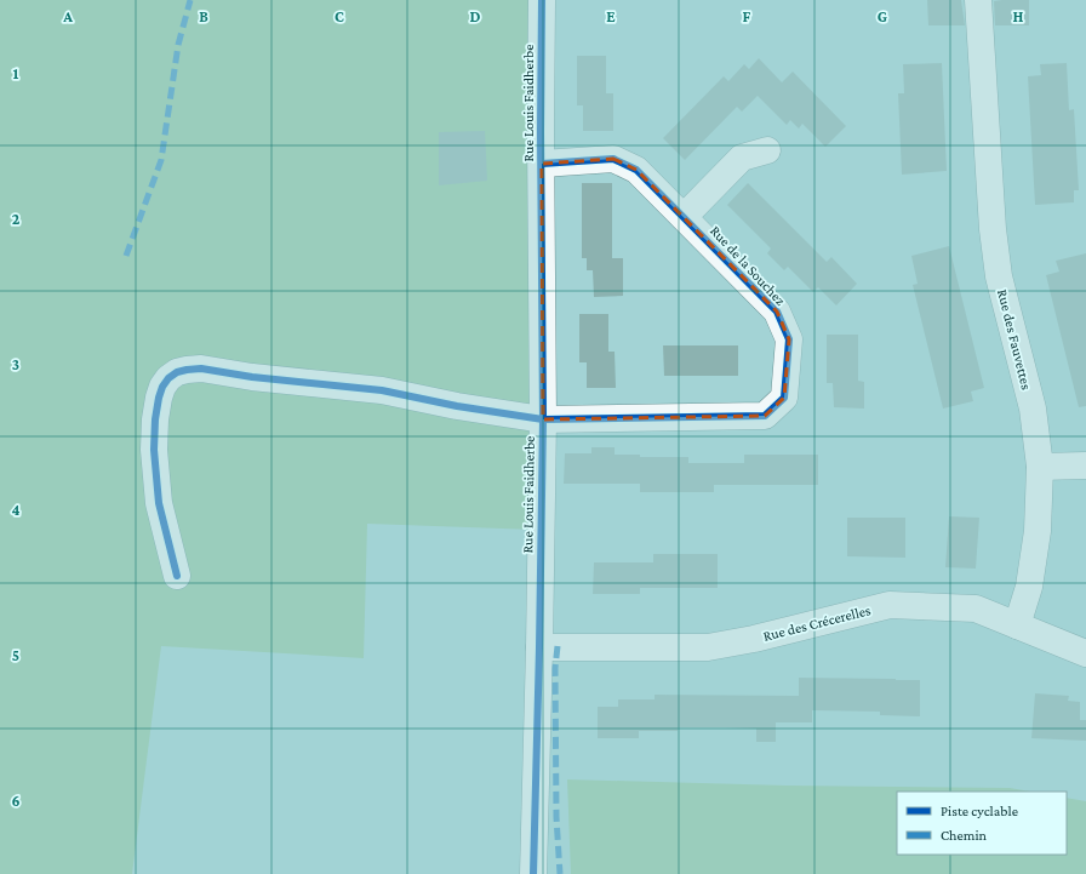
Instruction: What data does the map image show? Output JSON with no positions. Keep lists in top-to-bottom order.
{
  "streets": {
    "street": [
      "Rue Louis Faidherbe",
      "Rue de la Souchez",
      "Rue des Fauvettes",
      "Rue des Crécerelles"
    ]
  },
  "crossings": [
    ["Rue Louis Faidherbe", "Rue de la Souchez"],
    ["Rue Louis Faidherbe", "Rue des Crécerelles"],
    ["Rue des Fauvettes", "Rue des Crécerelles"]
  ],
  "legend": ["Piste cyclable", "Chemin"],
  "grid": {
    "columns": [
      "A",
      "B",
      "C",
      "D",
      "E",
      "F",
      "G",
      "H"
    ],
    "rows": [
      "1",
      "2",
      "3",
      "4",
      "5",
      "6"
    ]
  }
}
